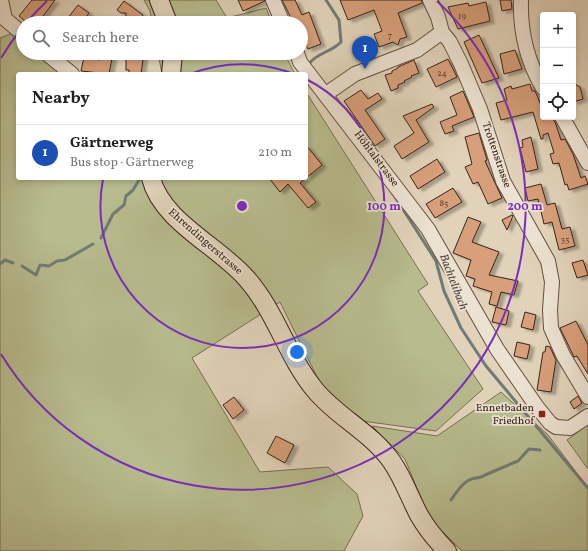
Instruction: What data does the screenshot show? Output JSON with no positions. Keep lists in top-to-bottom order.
{
  "streets": {
    "main road": ["Ehrendingerstrasse"],
    "street": ["Trottenstrasse", "Höhtalstrasse"]
  },
  "water": ["Bachtelibach"],
  "places": {
    "transit": ["Ennetbaden Friedhof"]
  },
  "house_numbers": [
    "19",
    "7",
    "24",
    "85",
    "35"
  ],
  "page": {
    "map_buttons": ["+", "−"],
    "search": "Search here",
    "pins": "1",
    "heading": "Nearby",
    "list": [
      {
        "mark": "1",
        "name": "Gärtnerweg",
        "note": "Bus stop · Gärtnerweg",
        "value": "210 m"
      }
    ]
  },
  "rings": ["100 m", "200 m"]
}
